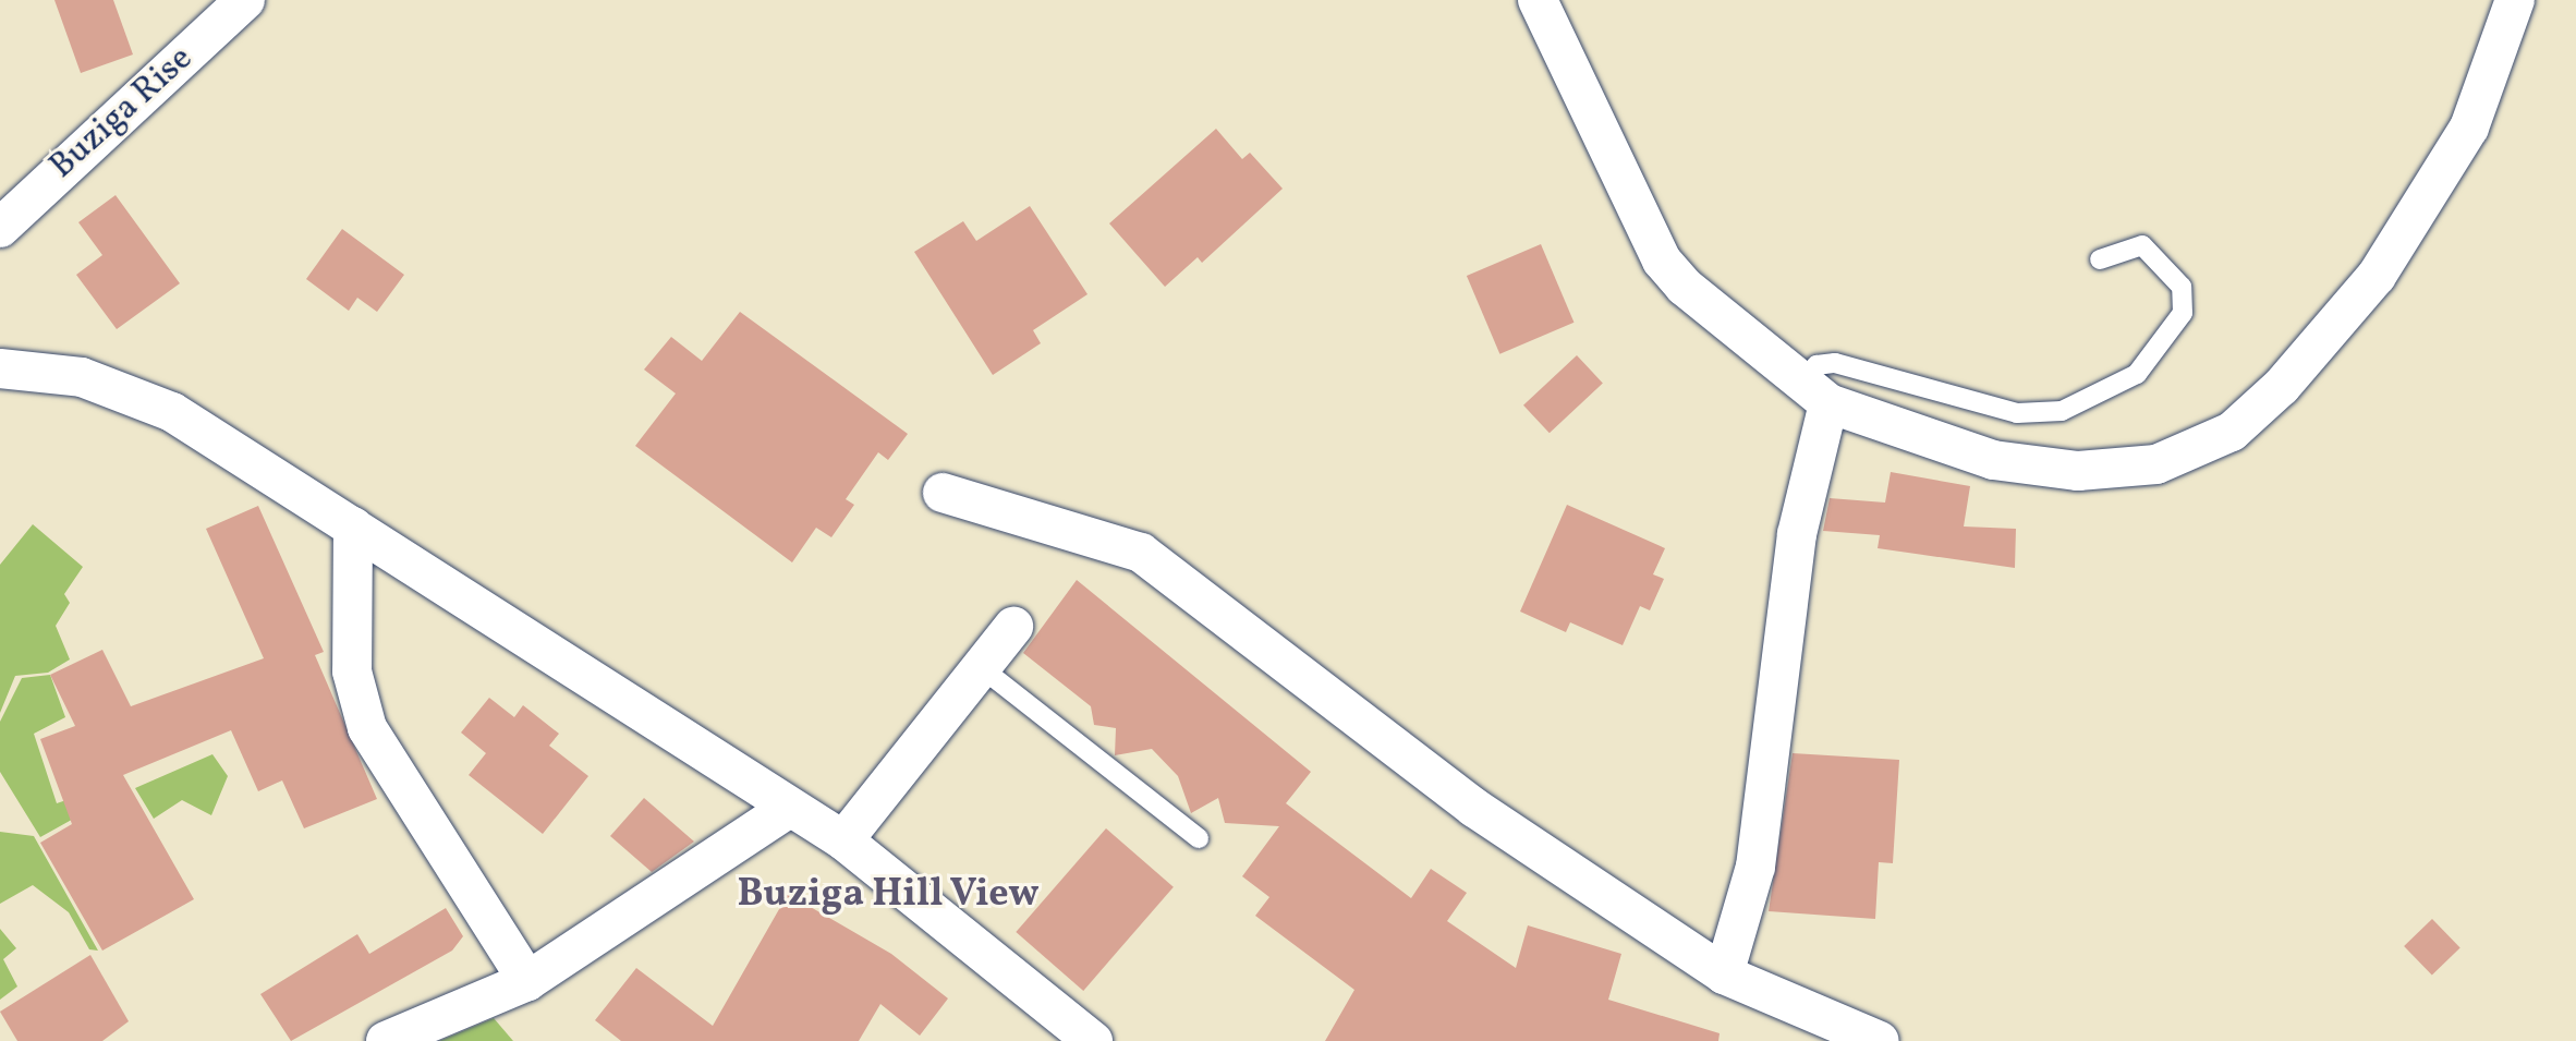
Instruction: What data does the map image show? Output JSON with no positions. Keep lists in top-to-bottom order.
{
  "streets": {
    "street": ["Buziga Rise"]
  },
  "districts": ["Buziga Hill View"]
}
